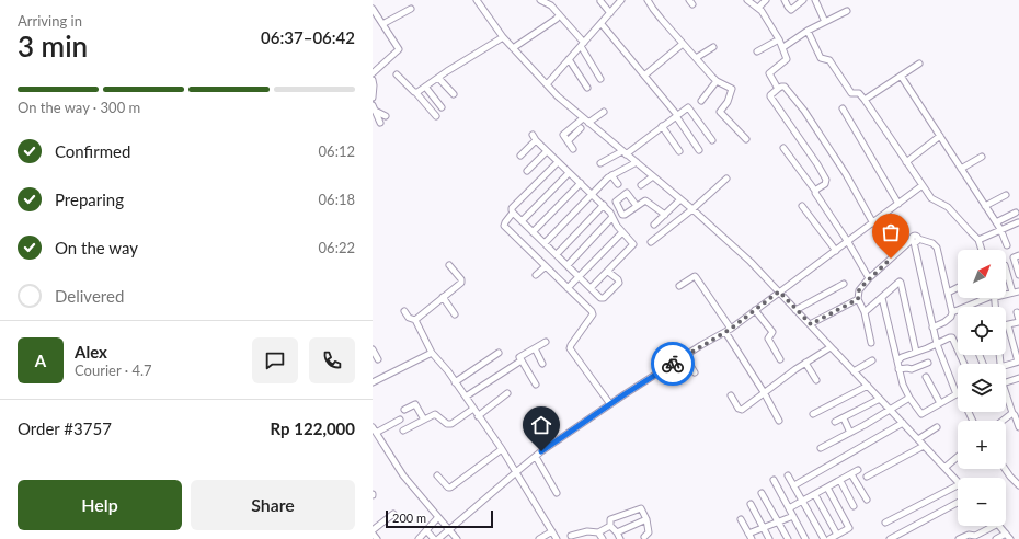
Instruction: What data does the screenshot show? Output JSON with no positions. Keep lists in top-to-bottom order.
{
  "scale_bar": "200 m",
  "north": "top right",
  "page": {
    "heading": ["3 min", "Arriving in", "06:37–06:42"],
    "panel": [
      "Alex",
      "Courier · 4.7",
      "Order #3757",
      "Rp 122,000"
    ],
    "bar": "On the way · 300 m",
    "list": [
      ["Confirmed", "06:12"],
      ["Preparing", "06:18"],
      ["On the way", "06:22"],
      "Delivered"
    ],
    "map_buttons": ["+", "−"],
    "round": "A",
    "buttons": ["Help", "Share"],
    "scale": "200 m"
  }
}
